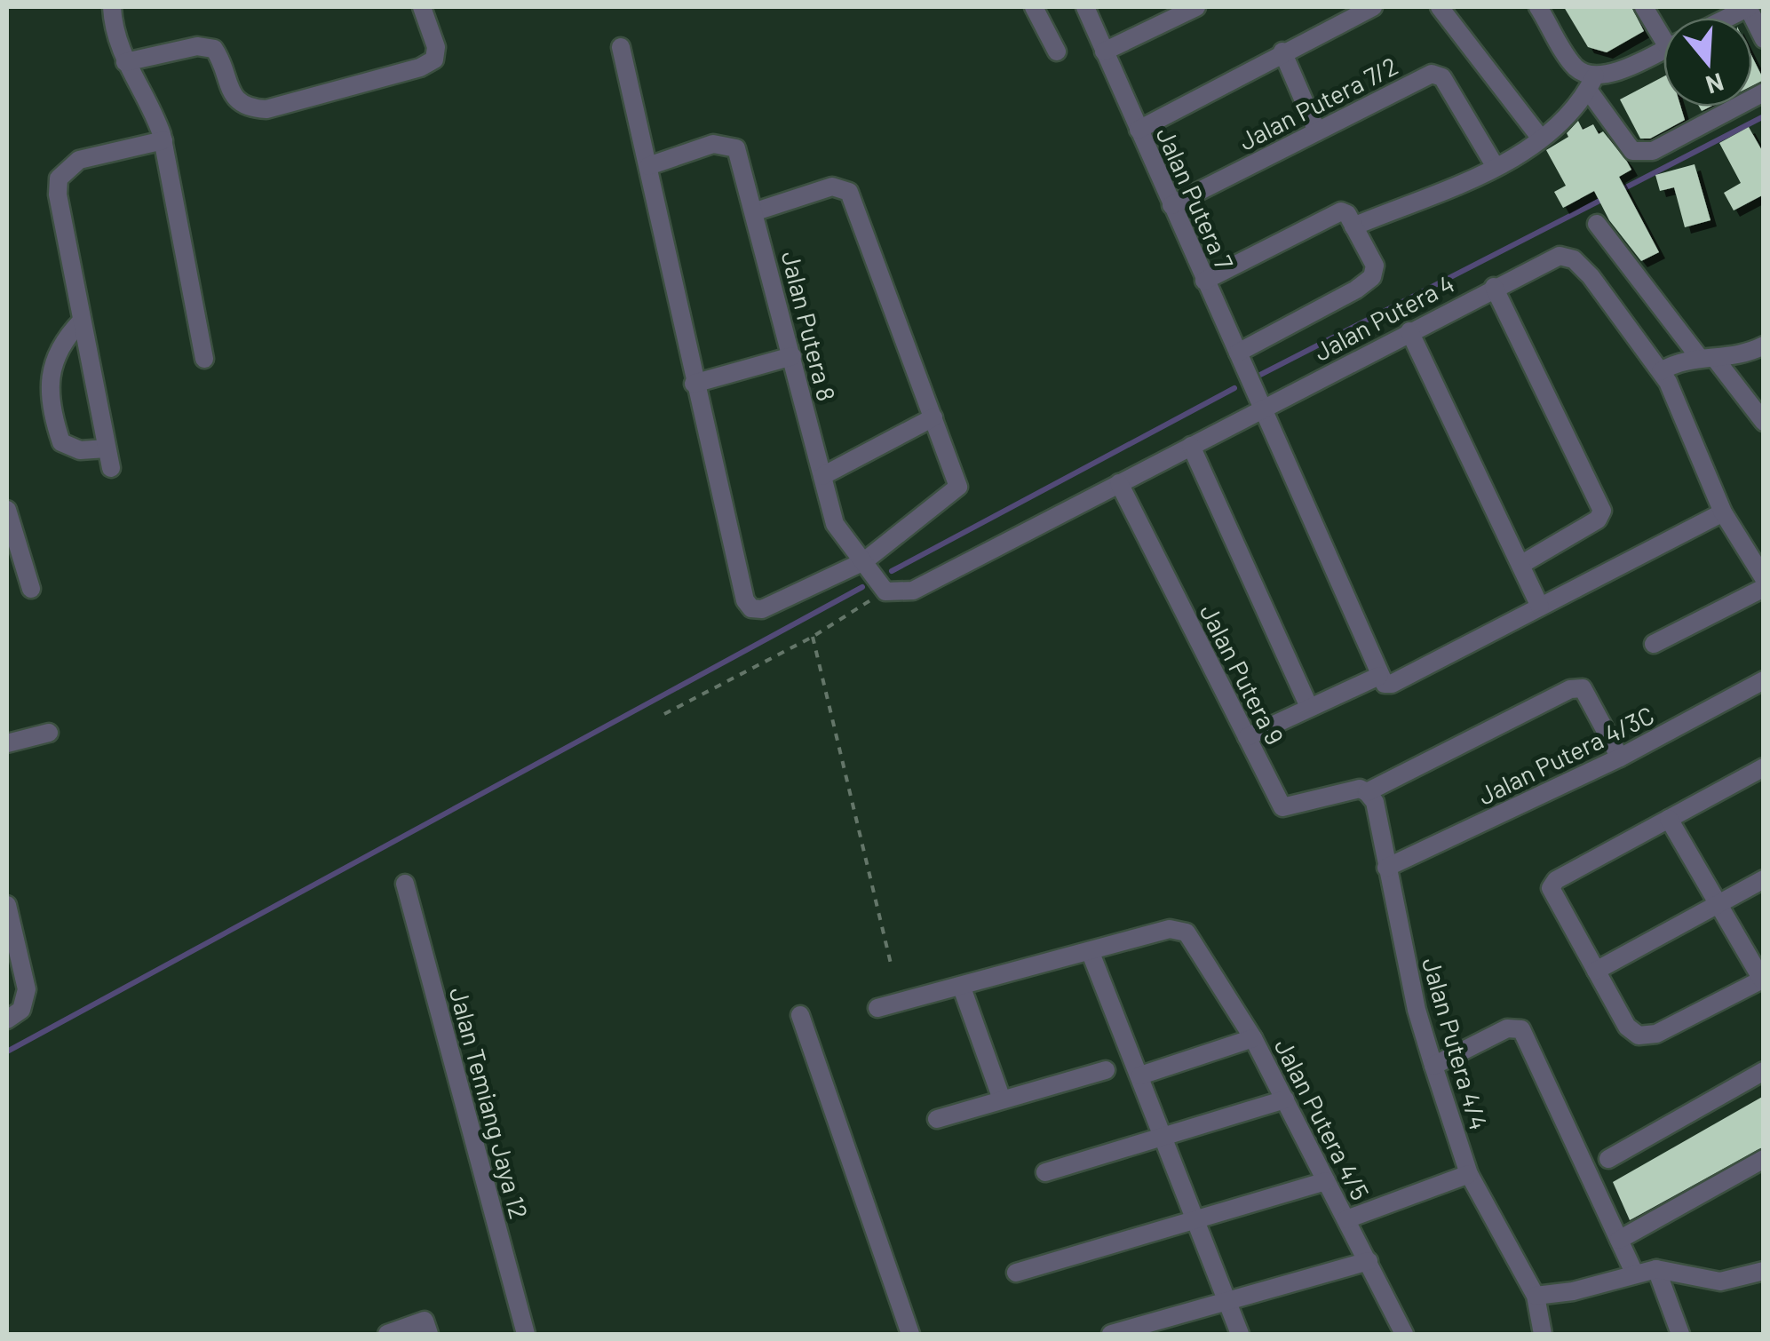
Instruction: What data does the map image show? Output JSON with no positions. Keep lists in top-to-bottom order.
{
  "streets": {
    "street": [
      "Jalan Putera 7/2",
      "Jalan Putera 7",
      "Jalan Putera 4",
      "Jalan Putera 8",
      "Jalan Putera 9",
      "Jalan Putera 4/3C",
      "Jalan Putera 4/4",
      "Jalan Temiang Jaya 12",
      "Jalan Putera 4/5"
    ]
  },
  "crossings": [
    ["Jalan Putera 7/2", "Jalan Putera 7"],
    ["Jalan Putera 7", "Jalan Putera 4"],
    ["Jalan Putera 4", "Jalan Putera 8"],
    ["Jalan Putera 4", "Jalan Putera 9"],
    ["Jalan Putera 9", "Jalan Putera 4/4"],
    ["Jalan Putera 4/3C", "Jalan Putera 4/4"]
  ],
  "north": "bottom"
}
